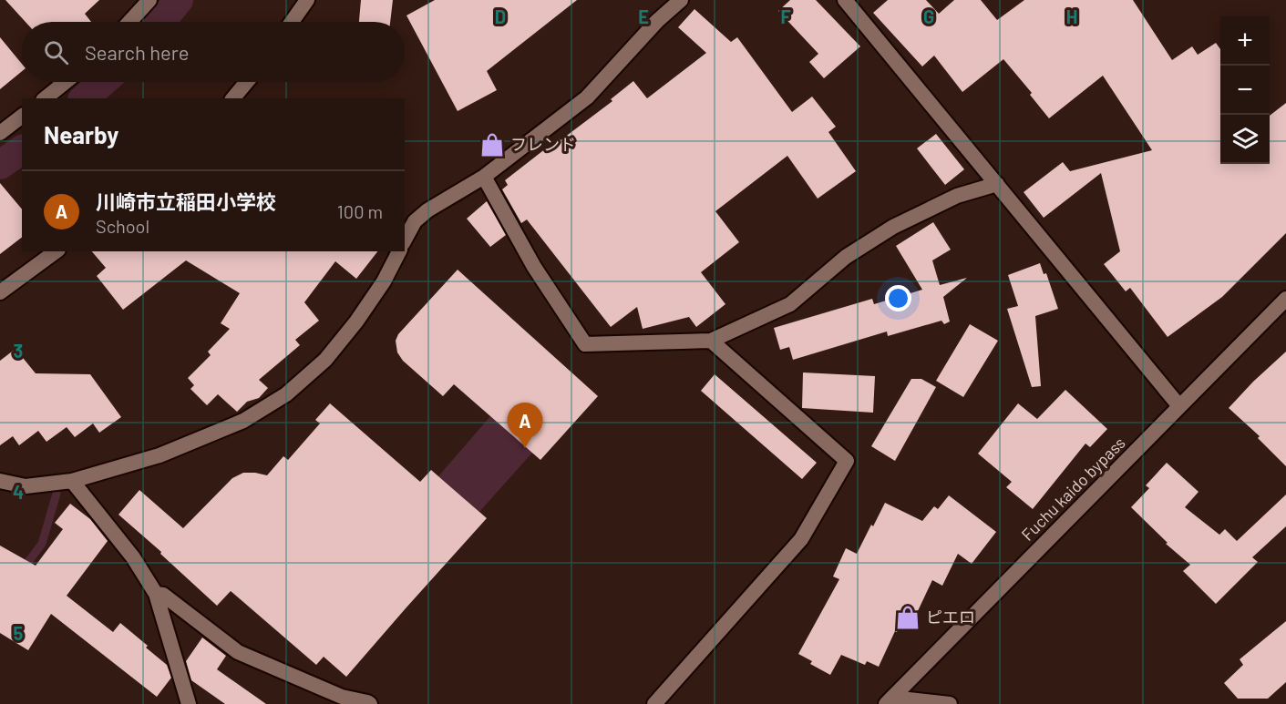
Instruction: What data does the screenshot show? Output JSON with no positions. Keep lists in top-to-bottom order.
{
  "streets": {
    "street": ["Fuchu kaido bypass"]
  },
  "places": {
    "shop": ["フレンド", "ピエロ"]
  },
  "page": {
    "map_buttons": ["+", "−"],
    "search": "Search here",
    "heading": "Nearby",
    "list": [
      {
        "mark": "A",
        "name": "川崎市立稲田小学校",
        "note": "School",
        "value": "100 m"
      }
    ],
    "pins": "A"
  },
  "grid": {
    "columns": [
      "D",
      "E",
      "F",
      "G",
      "H"
    ],
    "rows": ["3", "4", "5"]
  }
}
